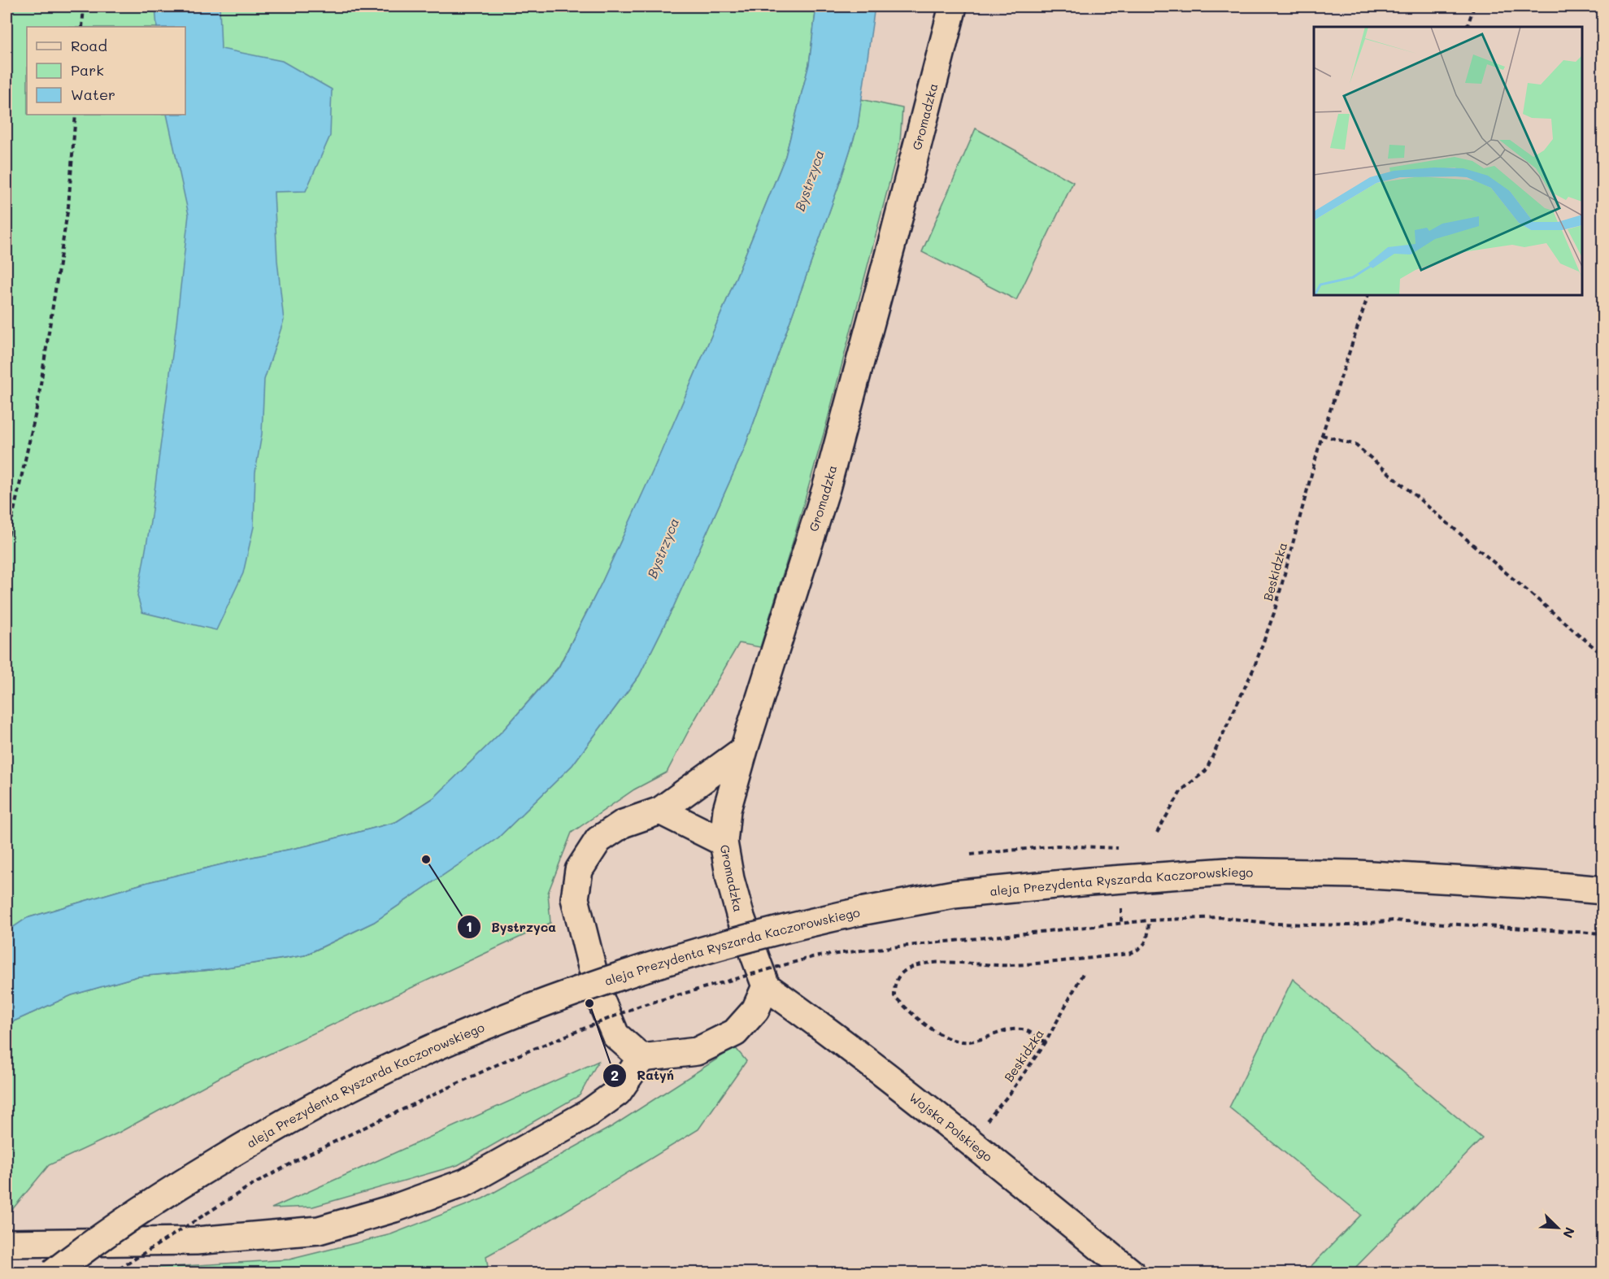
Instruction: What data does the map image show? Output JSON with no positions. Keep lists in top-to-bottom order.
{
  "streets": {
    "street": ["Gromadzka", "aleja Prezydenta Ryszarda Kaczorowskiego", "Wojska Polskiego"],
    "path": ["Beskidzka"]
  },
  "crossings": [
    ["Gromadzka", "Wojska Polskiego"],
    ["Beskidzka", "Wojska Polskiego"]
  ],
  "water": ["Bystrzyca"],
  "places": ["Bystrzyca", "Ratyń"],
  "legend": ["Road", "Park", "Water"],
  "north": "bottom right"
}
